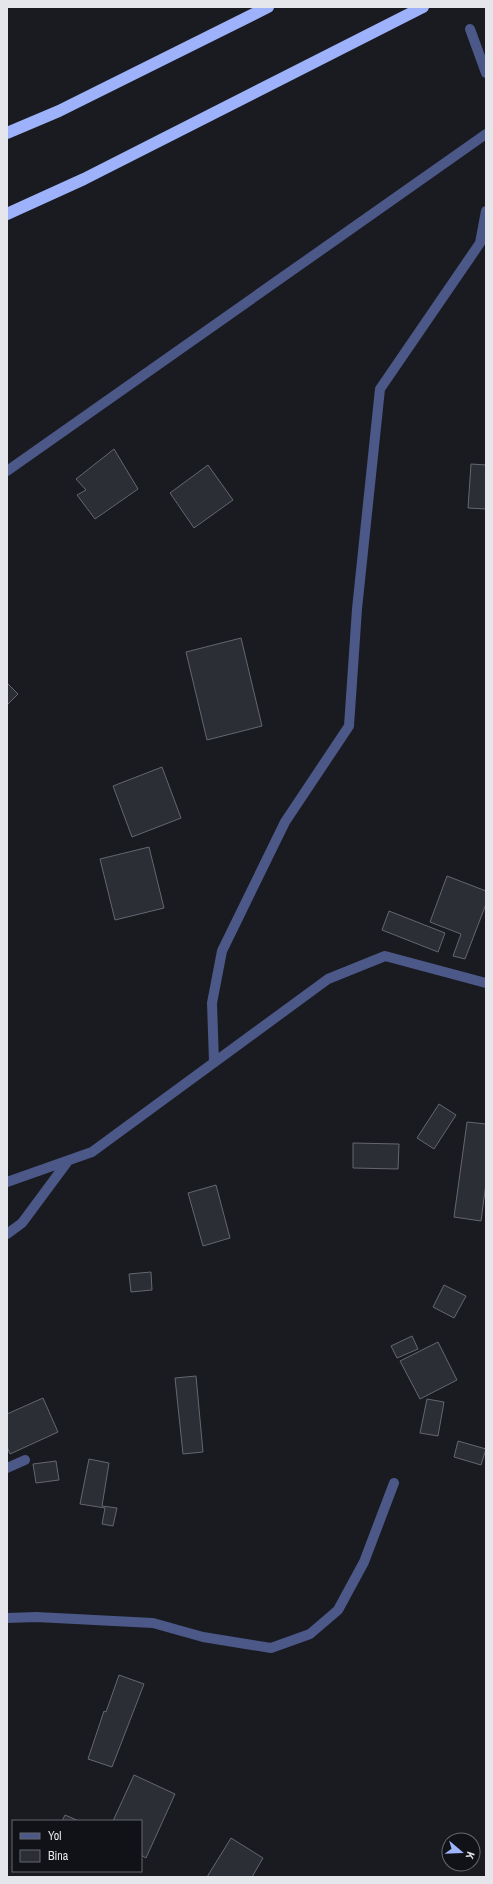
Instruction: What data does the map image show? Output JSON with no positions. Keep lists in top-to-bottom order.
{
  "legend": ["Yol", "Bina"],
  "north": "right"
}
